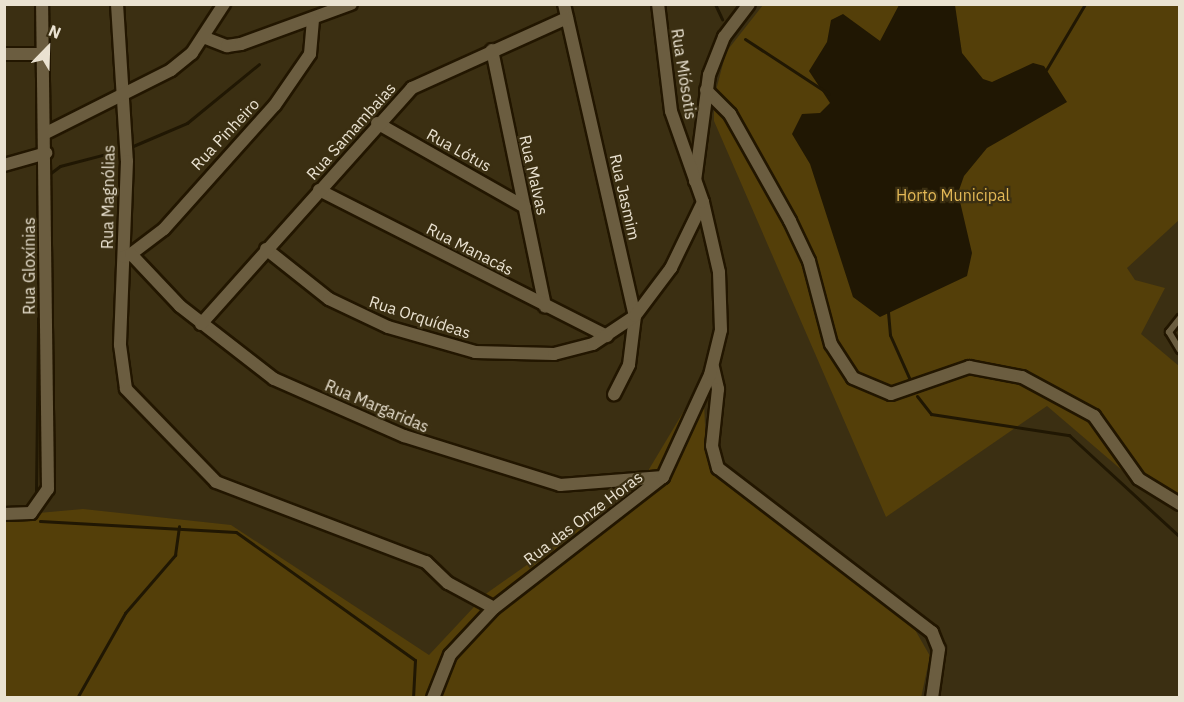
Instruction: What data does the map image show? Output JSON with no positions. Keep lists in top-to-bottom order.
{
  "streets": {
    "street": [
      "Rua Miósotis",
      "Rua Samambaias",
      "Rua Pinheiro",
      "Rua Lótus",
      "Rua Malvas",
      "Rua Magnólias",
      "Rua Jasmim",
      "Rua Manacás",
      "Rua Gloxínias",
      "Rua Orquídeas",
      "Rua Margaridas",
      "Rua das Onze Horas"
    ]
  },
  "crossings": [
    ["Rua Samambaias", "Rua Lótus"],
    ["Rua Samambaias", "Rua Malvas"],
    ["Rua Samambaias", "Rua Jasmim"],
    ["Rua Samambaias", "Rua Manacás"],
    ["Rua Samambaias", "Rua Orquídeas"],
    ["Rua Samambaias", "Rua Margaridas"],
    ["Rua Pinheiro", "Rua Magnólias"],
    ["Rua Pinheiro", "Rua Margaridas"],
    ["Rua Lótus", "Rua Malvas"],
    ["Rua Malvas", "Rua Manacás"],
    ["Rua Magnólias", "Rua Margaridas"],
    ["Rua Magnólias", "Rua das Onze Horas"],
    ["Rua Jasmim", "Rua Orquídeas"],
    ["Rua Manacás", "Rua Orquídeas"],
    ["Rua Orquídeas", "Rua das Onze Horas"],
    ["Rua Margaridas", "Rua das Onze Horas"]
  ],
  "parks": ["Horto Municipal"],
  "north": "top right"
}
